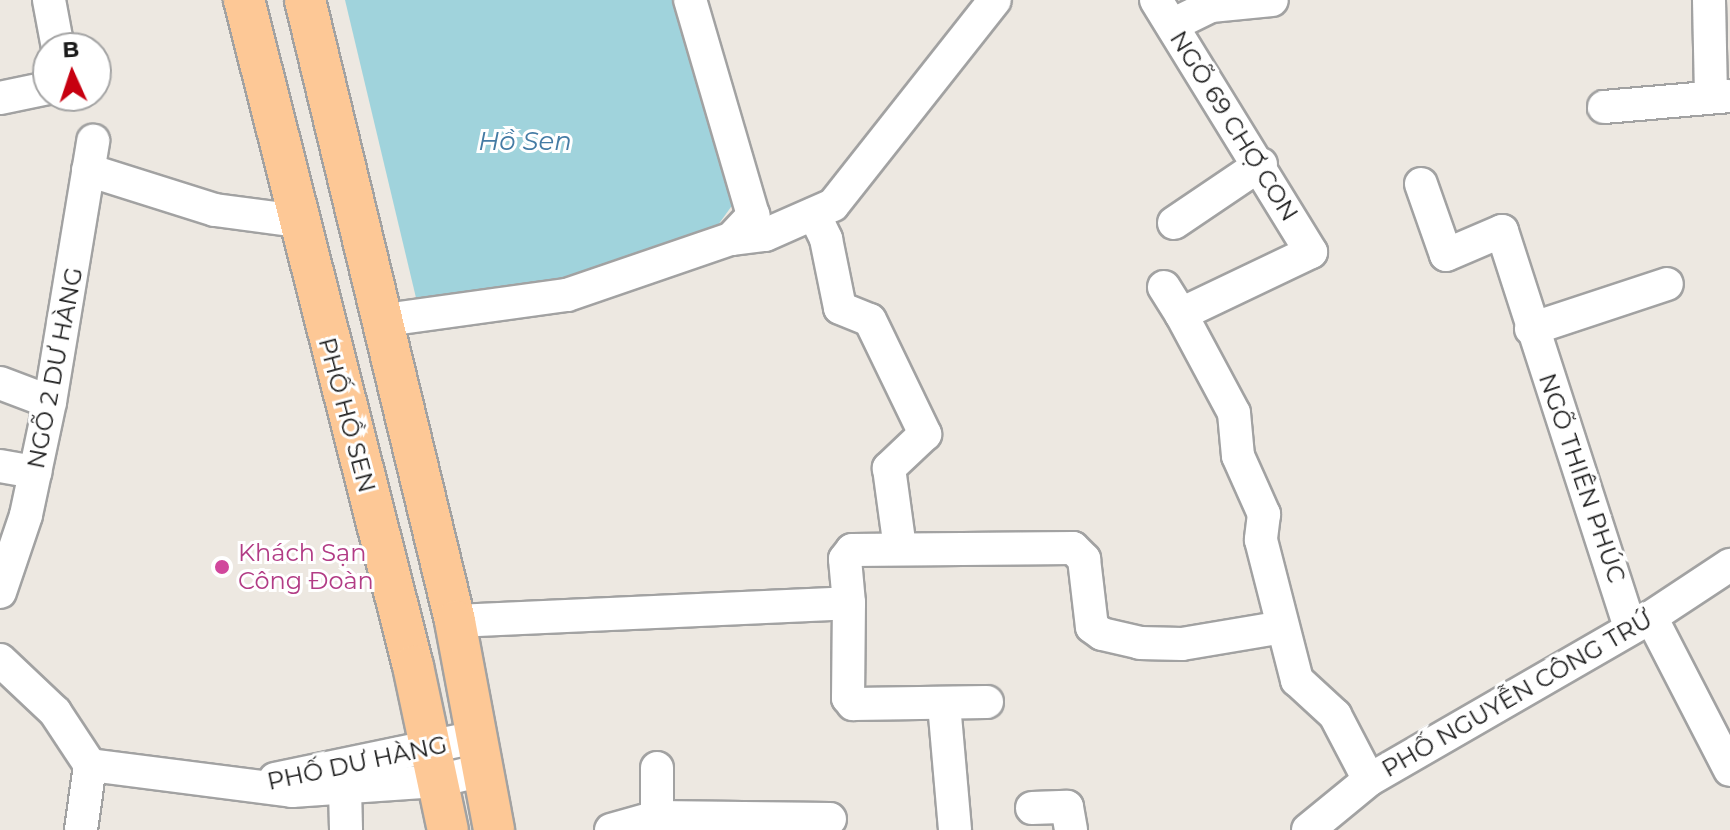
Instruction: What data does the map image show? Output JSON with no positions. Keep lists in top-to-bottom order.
{
  "streets": {
    "main road": ["PHỐ HỒ SEN"],
    "street": [
      "NGÕ 69 CHỢ CON",
      "NGÕ 2 DƯ HÀNG",
      "NGÕ THIÊN PHÚC",
      "PHỐ NGUYỄN CÔNG TRỨ",
      "PHỐ DƯ HÀNG"
    ]
  },
  "crossings": [
    ["NGÕ 2 DƯ HÀNG", "PHỐ HỒ SEN"],
    ["PHỐ HỒ SEN", "PHỐ DƯ HÀNG"],
    ["NGÕ THIÊN PHÚC", "PHỐ NGUYỄN CÔNG TRỨ"]
  ],
  "water": ["Hồ Sen"],
  "places": ["Khách Sạn Công Đoàn"],
  "north": "top"
}
